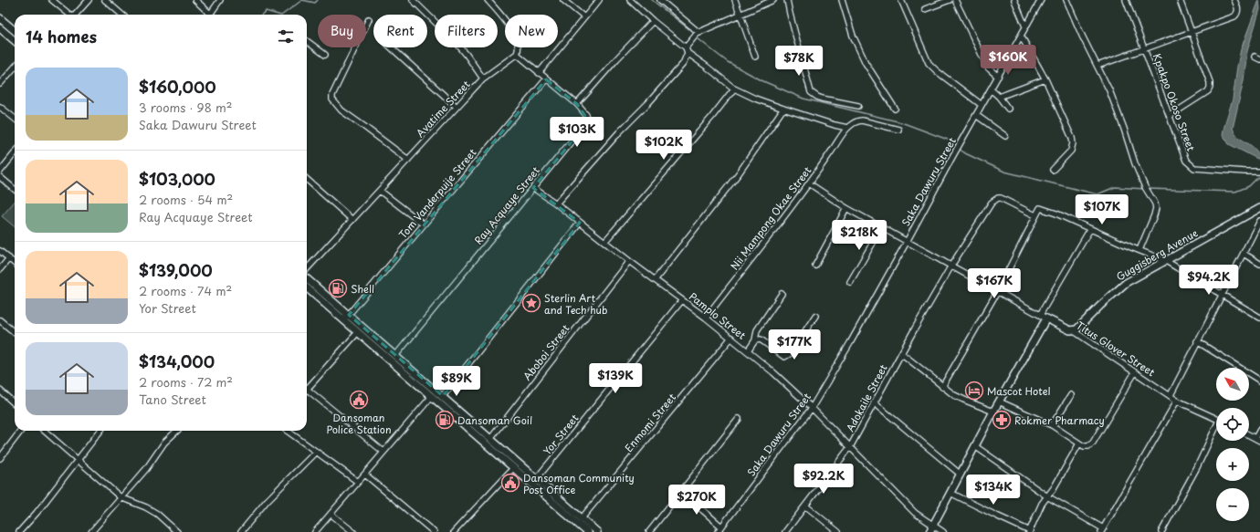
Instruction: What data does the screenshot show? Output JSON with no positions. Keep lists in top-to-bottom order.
{
  "streets": {
    "main road": ["Guggisberg Avenue", "Titus Glover Street"],
    "street": [
      "Kpakpo Okoso Street",
      "Avatime Street",
      "Saka Dawuru Street",
      "Tom Vanderpuije Street",
      "Ray Acquaye Street",
      "Nii Mampong Okae Street",
      "Pamplo Street",
      "Aboboi Street",
      "Adokaile Street",
      "Enmomi Street",
      "Yor Street"
    ]
  },
  "crossings": [
    ["Saka Dawuru Street", "Pamplo Street"],
    ["Saka Dawuru Street", "Titus Glover Street"],
    ["Tom Vanderpuije Street", "Ray Acquaye Street"],
    ["Ray Acquaye Street", "Pamplo Street"],
    ["Nii Mampong Okae Street", "Pamplo Street"],
    ["Nii Mampong Okae Street", "Titus Glover Street"],
    ["Guggisberg Avenue", "Titus Glover Street"],
    ["Pamplo Street", "Aboboi Street"],
    ["Pamplo Street", "Adokaile Street"],
    ["Pamplo Street", "Enmomi Street"],
    ["Pamplo Street", "Yor Street"],
    ["Titus Glover Street", "Adokaile Street"]
  ],
  "places": {
    "fuel station": ["Shell", "Dansoman Goil"],
    "place": ["Sterlin Art and Tech hub"],
    "hotel": ["Mascot Hotel"],
    "public building": ["Dansoman Police Station", "Dansoman Community Post Office"],
    "pharmacy": ["Rokmer Pharmacy"]
  },
  "north": "top left",
  "page": {
    "chip": [
      "Buy",
      "Rent",
      "Filters",
      "New"
    ],
    "heading": "14 homes",
    "price": [
      "$160K",
      "$78K",
      "$103K",
      "$102K",
      "$107K",
      "$218K",
      "$94.2K",
      "$167K",
      "$177K",
      "$139K",
      "$89K",
      "$92.2K",
      "$134K",
      "$270K"
    ],
    "list": [
      {
        "name": "$160,000",
        "note": "3 rooms · 98 m² · Saka Dawuru Street"
      },
      {
        "name": "$103,000",
        "note": "2 rooms · 54 m² · Ray Acquaye Street"
      },
      {
        "name": "$139,000",
        "note": "2 rooms · 74 m² · Yor Street"
      },
      {
        "name": "$134,000",
        "note": "2 rooms · 72 m² · Tano Street"
      }
    ],
    "map_buttons": ["+", "−"]
  }
}
